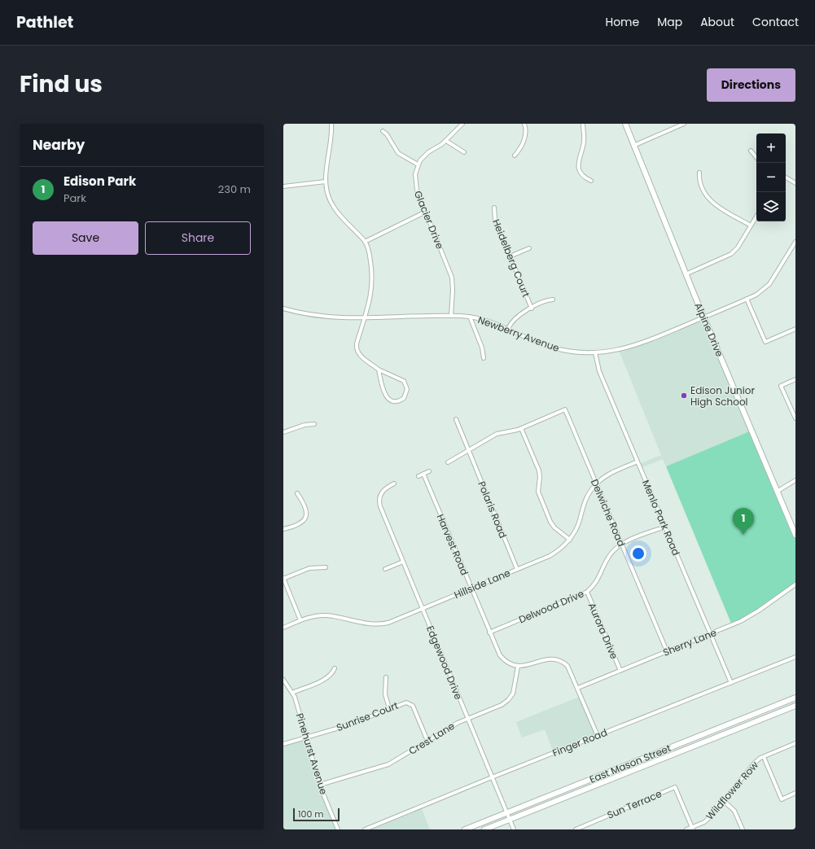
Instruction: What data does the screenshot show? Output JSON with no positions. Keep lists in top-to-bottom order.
{
  "streets": {
    "main road": ["Alpine Drive", "East Mason Street"],
    "street": [
      "Glacier Drive",
      "Heidelberg Court",
      "Newberry Avenue",
      "Polaris Road",
      "Delwiche Road",
      "Menlo Park Road",
      "Harvest Road",
      "Hillside Lane",
      "Delwood Drive",
      "Aurora Drive",
      "Sherry Lane",
      "Edgewood Drive",
      "Sunrise Court",
      "Crest Lane",
      "Finger Road",
      "Pinehurst Avenue",
      "Wildflower Row",
      "Sun Terrace"
    ]
  },
  "crossings": [
    ["Glacier Drive", "Newberry Avenue"],
    ["Alpine Drive", "Newberry Avenue"],
    ["Newberry Avenue", "Menlo Park Road"],
    ["Polaris Road", "Hillside Lane"],
    ["Delwiche Road", "Hillside Lane"],
    ["Delwiche Road", "Delwood Drive"],
    ["Delwiche Road", "Sherry Lane"],
    ["Menlo Park Road", "Hillside Lane"],
    ["Menlo Park Road", "Delwood Drive"],
    ["Menlo Park Road", "Sherry Lane"],
    ["Menlo Park Road", "Finger Road"],
    ["Harvest Road", "Hillside Lane"],
    ["Harvest Road", "Delwood Drive"],
    ["Harvest Road", "Crest Lane"],
    ["Hillside Lane", "Edgewood Drive"],
    ["Delwood Drive", "Aurora Drive"],
    ["Aurora Drive", "Sherry Lane"],
    ["Edgewood Drive", "Crest Lane"],
    ["Edgewood Drive", "Finger Road"],
    ["Edgewood Drive", "East Mason Street"],
    ["Sunrise Court", "Crest Lane"],
    ["Sunrise Court", "Pinehurst Avenue"],
    ["Crest Lane", "Pinehurst Avenue"],
    ["Wildflower Row", "Sun Terrace"]
  ],
  "places": ["Edison Junior High School"],
  "scale_bar": "100 m",
  "page": {
    "header": "Pathlet",
    "nav": [
      "Home",
      "Map",
      "About",
      "Contact"
    ],
    "title": "Find us",
    "buttons": [
      "Directions",
      ["Save", "Share"]
    ],
    "heading": "Nearby",
    "map_buttons": ["+", "−"],
    "list": [
      {
        "mark": "1",
        "name": "Edison Park",
        "note": "Park",
        "value": "230 m"
      }
    ],
    "pins": "1",
    "scale": "100 m"
  }
}
